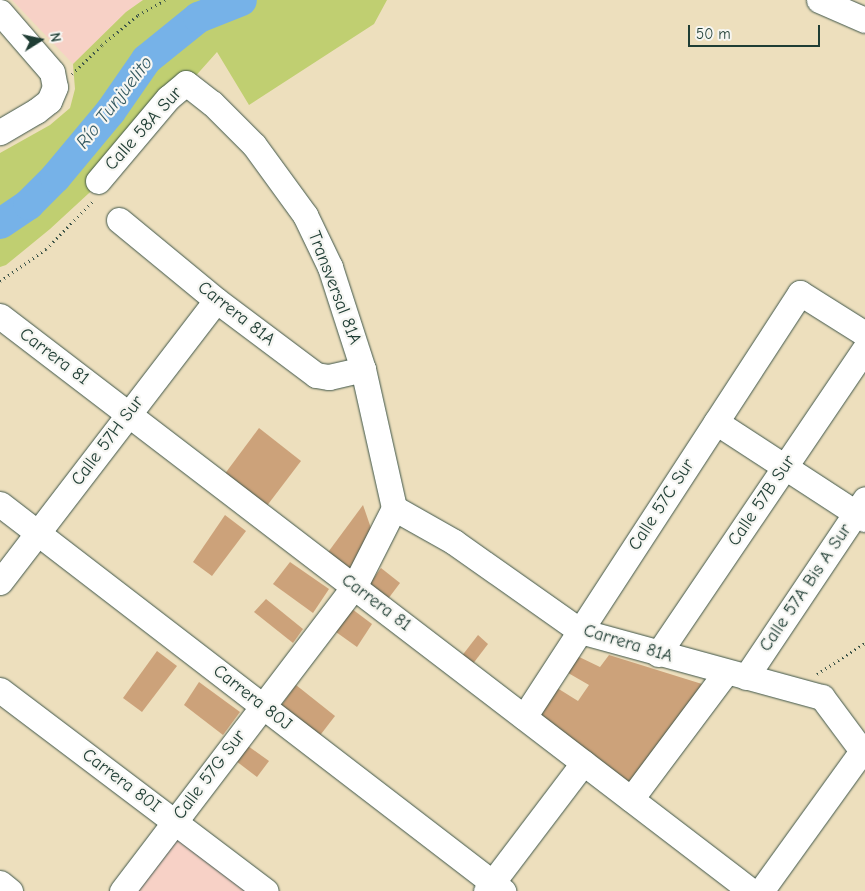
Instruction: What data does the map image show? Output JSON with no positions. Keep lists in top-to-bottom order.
{
  "streets": {
    "street": [
      "Calle 58A Sur",
      "Transversal 81A",
      "Carrera 81A",
      "Carrera 81",
      "Calle 57H Sur",
      "Calle 57B Sur",
      "Calle 57C Sur",
      "Calle 57A Bis A Sur",
      "Carrera 80J",
      "Calle 57G Sur",
      "Carrera 80I"
    ]
  },
  "crossings": [
    ["Calle 58A Sur", "Transversal 81A"],
    ["Transversal 81A", "Carrera 81A"],
    ["Transversal 81A", "Calle 57G Sur"],
    ["Carrera 81A", "Calle 57H Sur"],
    ["Carrera 81A", "Calle 57B Sur"],
    ["Carrera 81A", "Calle 57C Sur"],
    ["Carrera 81A", "Calle 57A Bis A Sur"],
    ["Carrera 81A", "Calle 57G Sur"],
    ["Carrera 81", "Calle 57H Sur"],
    ["Carrera 81", "Calle 57C Sur"],
    ["Carrera 81", "Calle 57A Bis A Sur"],
    ["Carrera 81", "Calle 57G Sur"],
    ["Calle 57H Sur", "Carrera 80J"],
    ["Carrera 80J", "Calle 57G Sur"],
    ["Calle 57G Sur", "Carrera 80I"]
  ],
  "water": ["Río Tunjuelito"],
  "scale_bar": "50 m",
  "north": "right"
}
